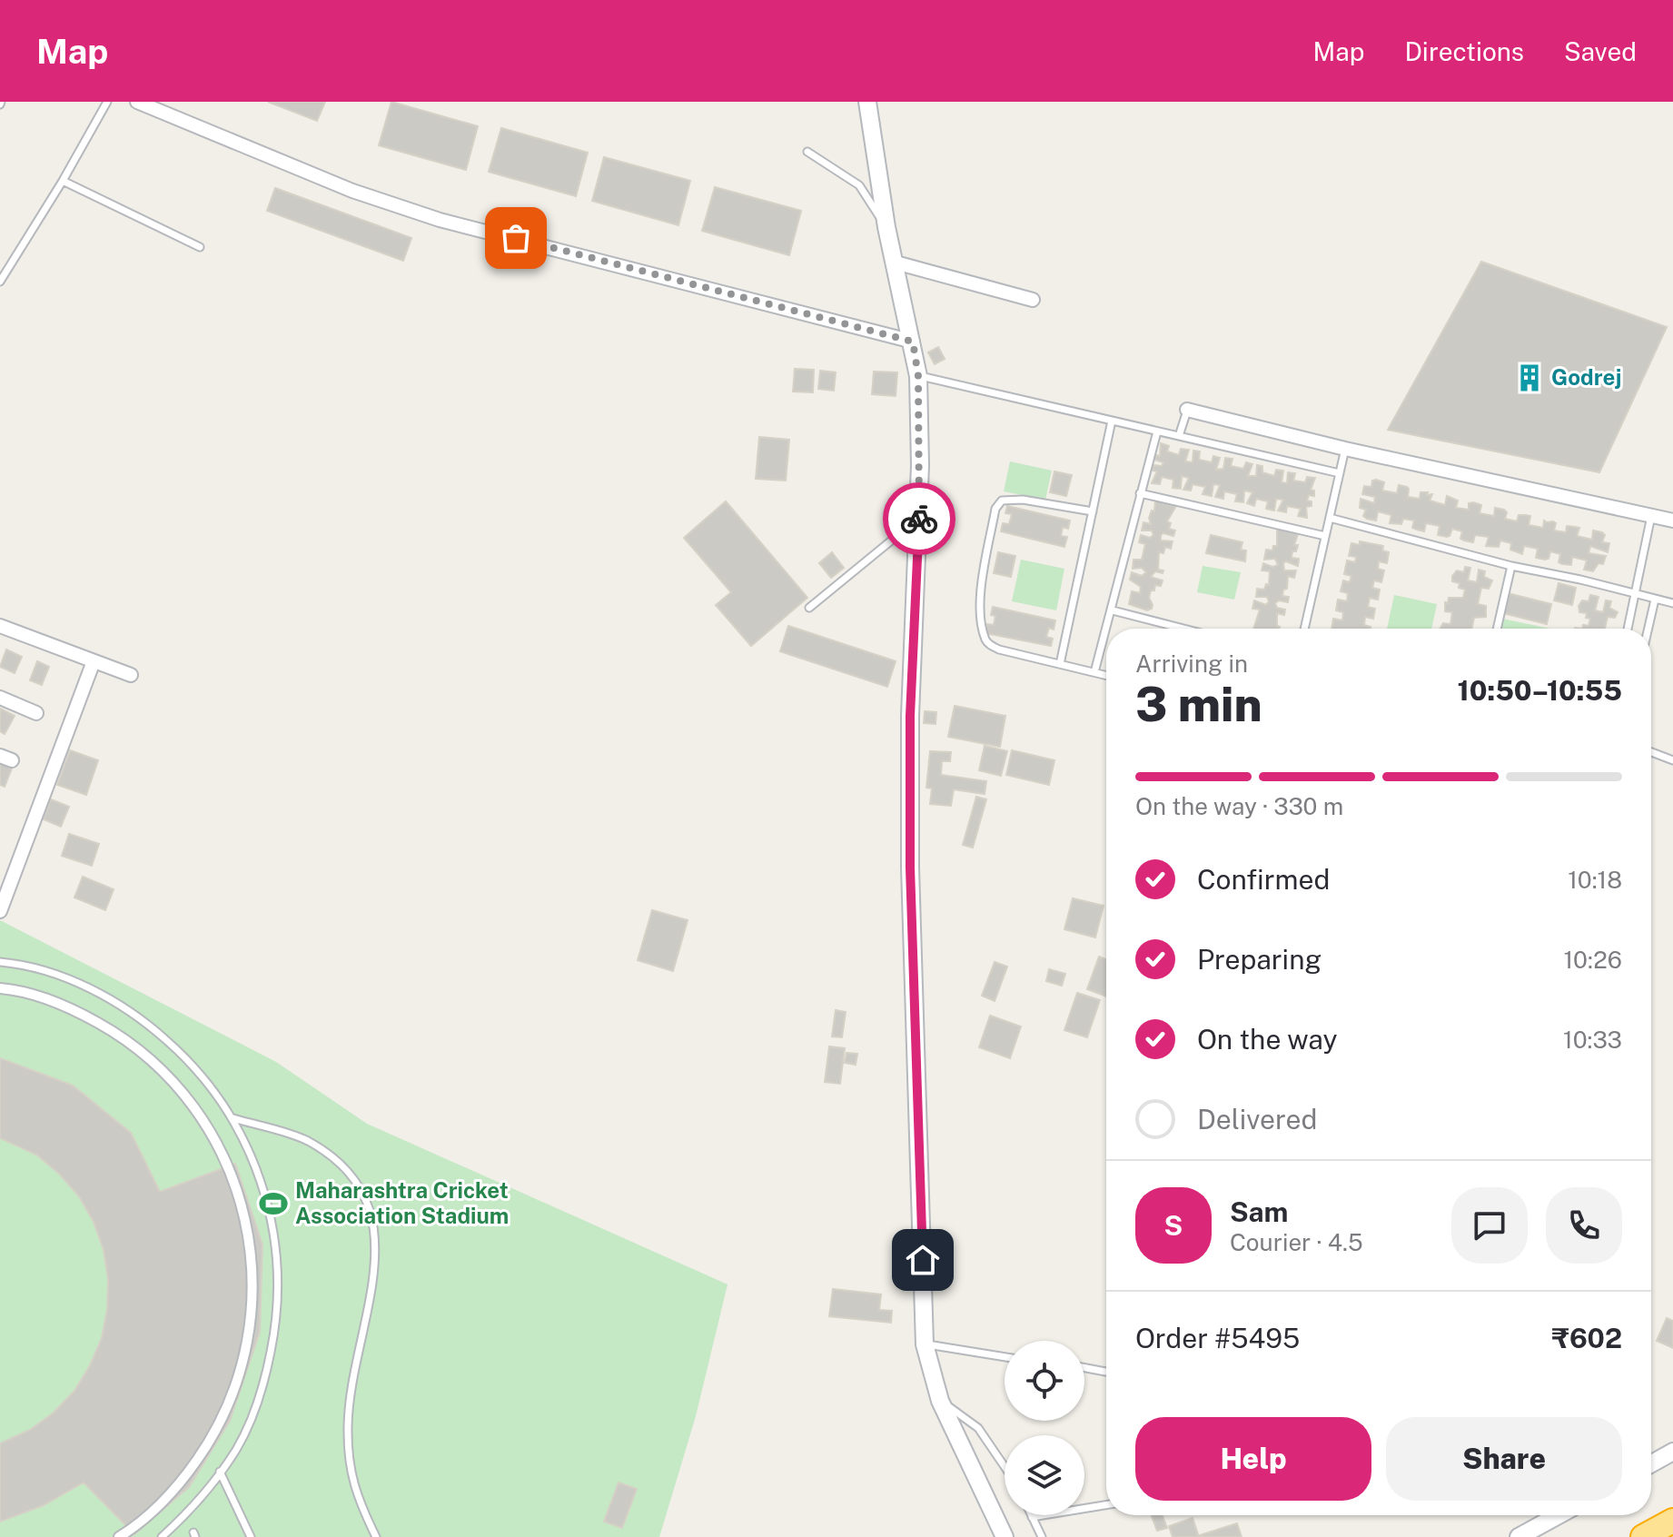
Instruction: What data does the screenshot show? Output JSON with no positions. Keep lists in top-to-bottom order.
{
  "places": {
    "building": ["Godrej"],
    "sports": ["Maharashtra Cricket Association Stadium"]
  },
  "page": {
    "header": "Map",
    "nav": ["Map", "Directions", "Saved"],
    "heading": ["3 min", "Arriving in", "10:50–10:55"],
    "panel": [
      "Sam",
      "Courier · 4.5",
      "Order #5495",
      "₹602"
    ],
    "bar": "On the way · 330 m",
    "list": [
      ["Confirmed", "10:18"],
      ["Preparing", "10:26"],
      ["On the way", "10:33"],
      "Delivered"
    ],
    "round": "S",
    "buttons": ["Help", "Share"]
  }
}
